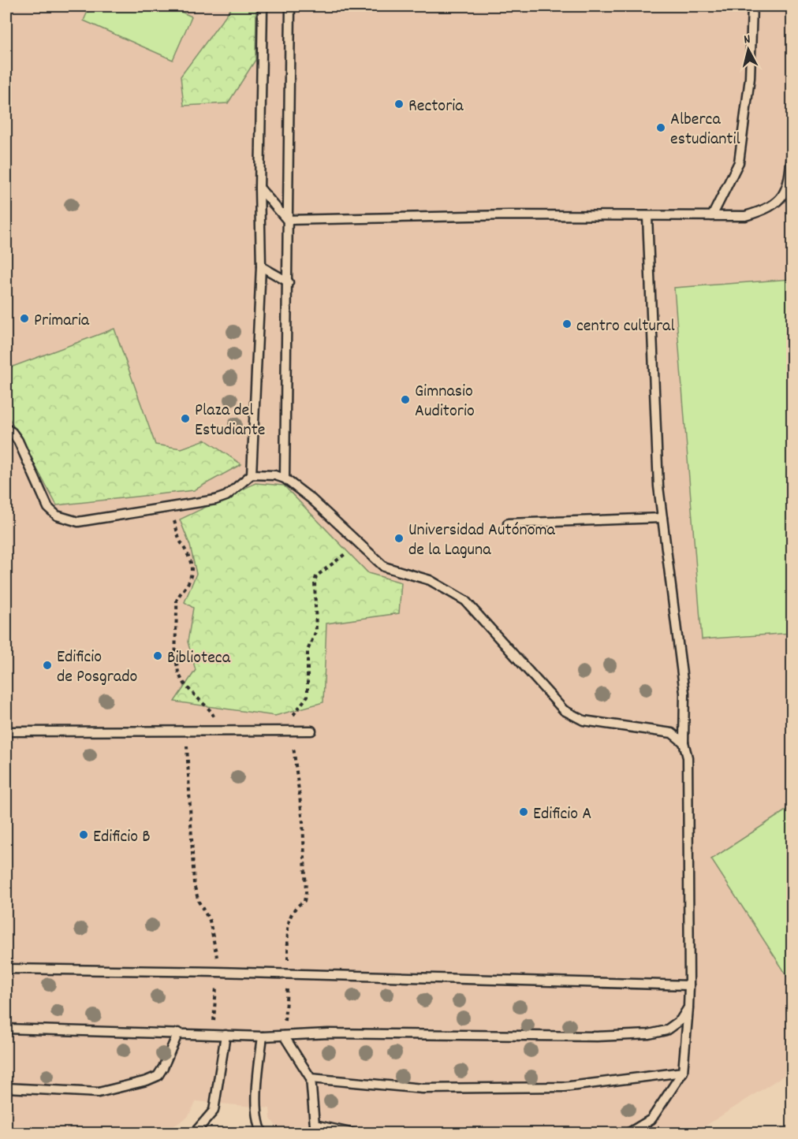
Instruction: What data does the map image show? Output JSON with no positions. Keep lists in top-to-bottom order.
{
  "places": [
    "Rectoria",
    "Alberca estudiantil",
    "Primaria",
    "centro cultural",
    "Gimnasio Auditorio",
    "Plaza del Estudiante",
    "Universidad Autónoma de la Laguna",
    "Biblioteca",
    "Edificio de Posgrado",
    "Edificio A",
    "Edificio B"
  ],
  "north": "top"
}
